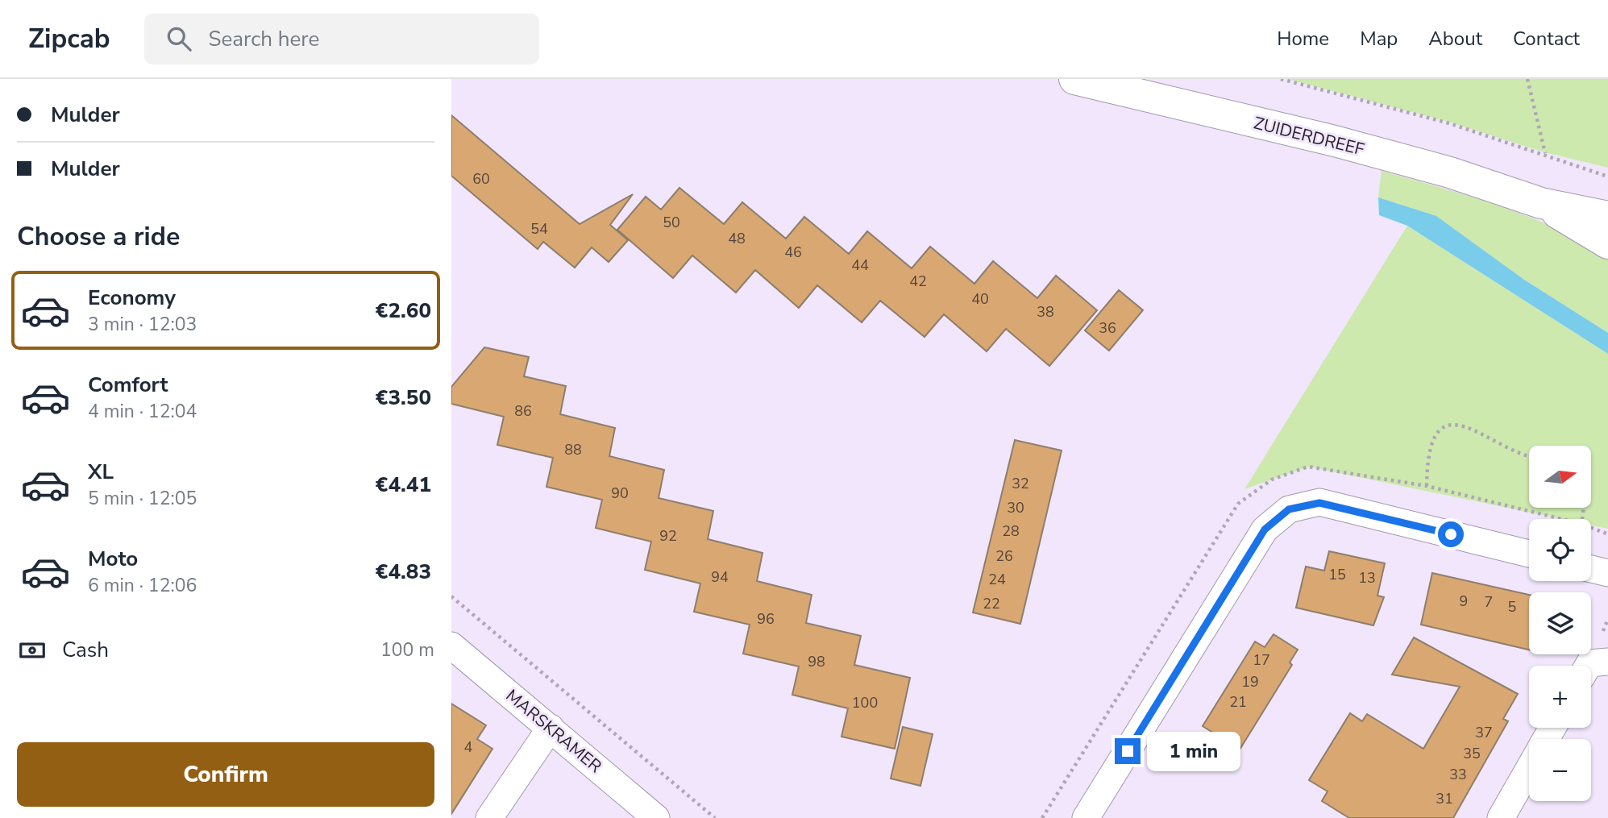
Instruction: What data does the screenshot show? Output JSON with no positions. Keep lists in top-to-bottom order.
{
  "streets": {
    "street": ["ZUIDERDREEF", "MARSKRAMER"]
  },
  "house_numbers": [
    "60",
    "50",
    "54",
    "48",
    "46",
    "44",
    "42",
    "40",
    "38",
    "36",
    "86",
    "88",
    "32",
    "90",
    "30",
    "28",
    "92",
    "26",
    "15",
    "94",
    "13",
    "24",
    "9",
    "7",
    "22",
    "5",
    "96",
    "17",
    "98",
    "19",
    "21",
    "100",
    "37",
    "4",
    "35",
    "33",
    "31"
  ],
  "north": "right",
  "page": {
    "header": "Zipcab",
    "search": "Search here",
    "nav": [
      "Home",
      "Map",
      "About",
      "Contact"
    ],
    "banner": ["Mulder", "Mulder"],
    "heading": "Choose a ride",
    "list": [
      {
        "name": "Economy",
        "note": "3 min · 12:03",
        "value": "€2.60"
      },
      {
        "name": "Comfort",
        "note": "4 min · 12:04",
        "value": "€3.50"
      },
      {
        "name": "XL",
        "note": "5 min · 12:05",
        "value": "€4.41"
      },
      {
        "name": "Moto",
        "note": "6 min · 12:06",
        "value": "€4.83"
      }
    ],
    "map_buttons": ["+", "−"],
    "pay": ["Cash", "100 m"],
    "buttons": "Confirm",
    "bubble": "1 min"
  }
}
